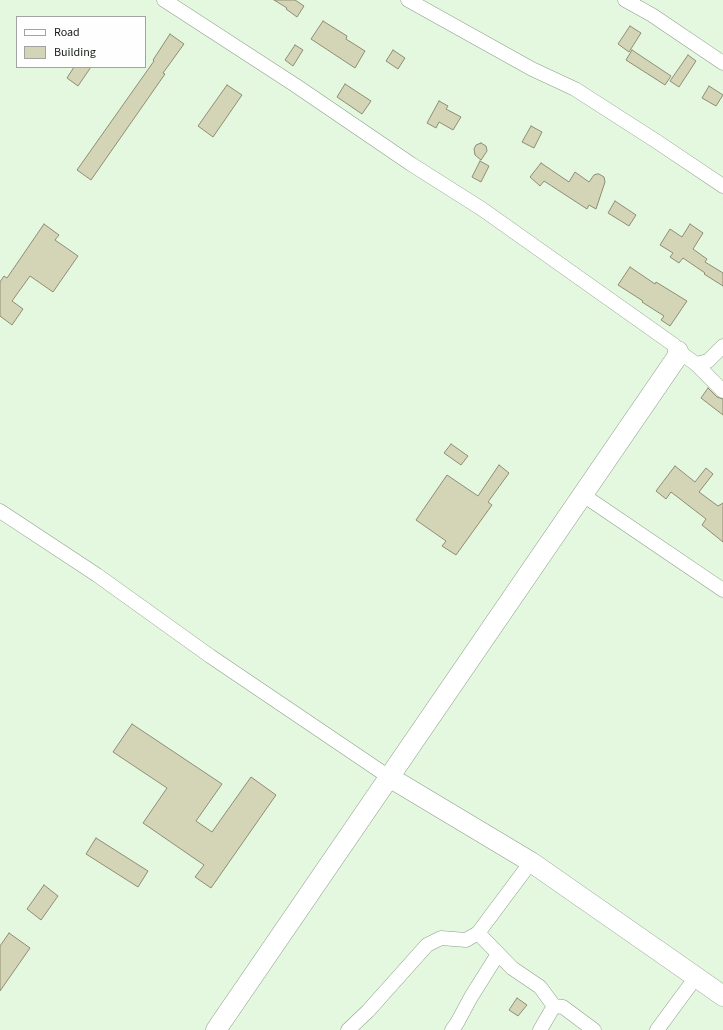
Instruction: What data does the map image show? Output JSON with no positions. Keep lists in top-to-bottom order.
{
  "legend": ["Road", "Building"]
}
